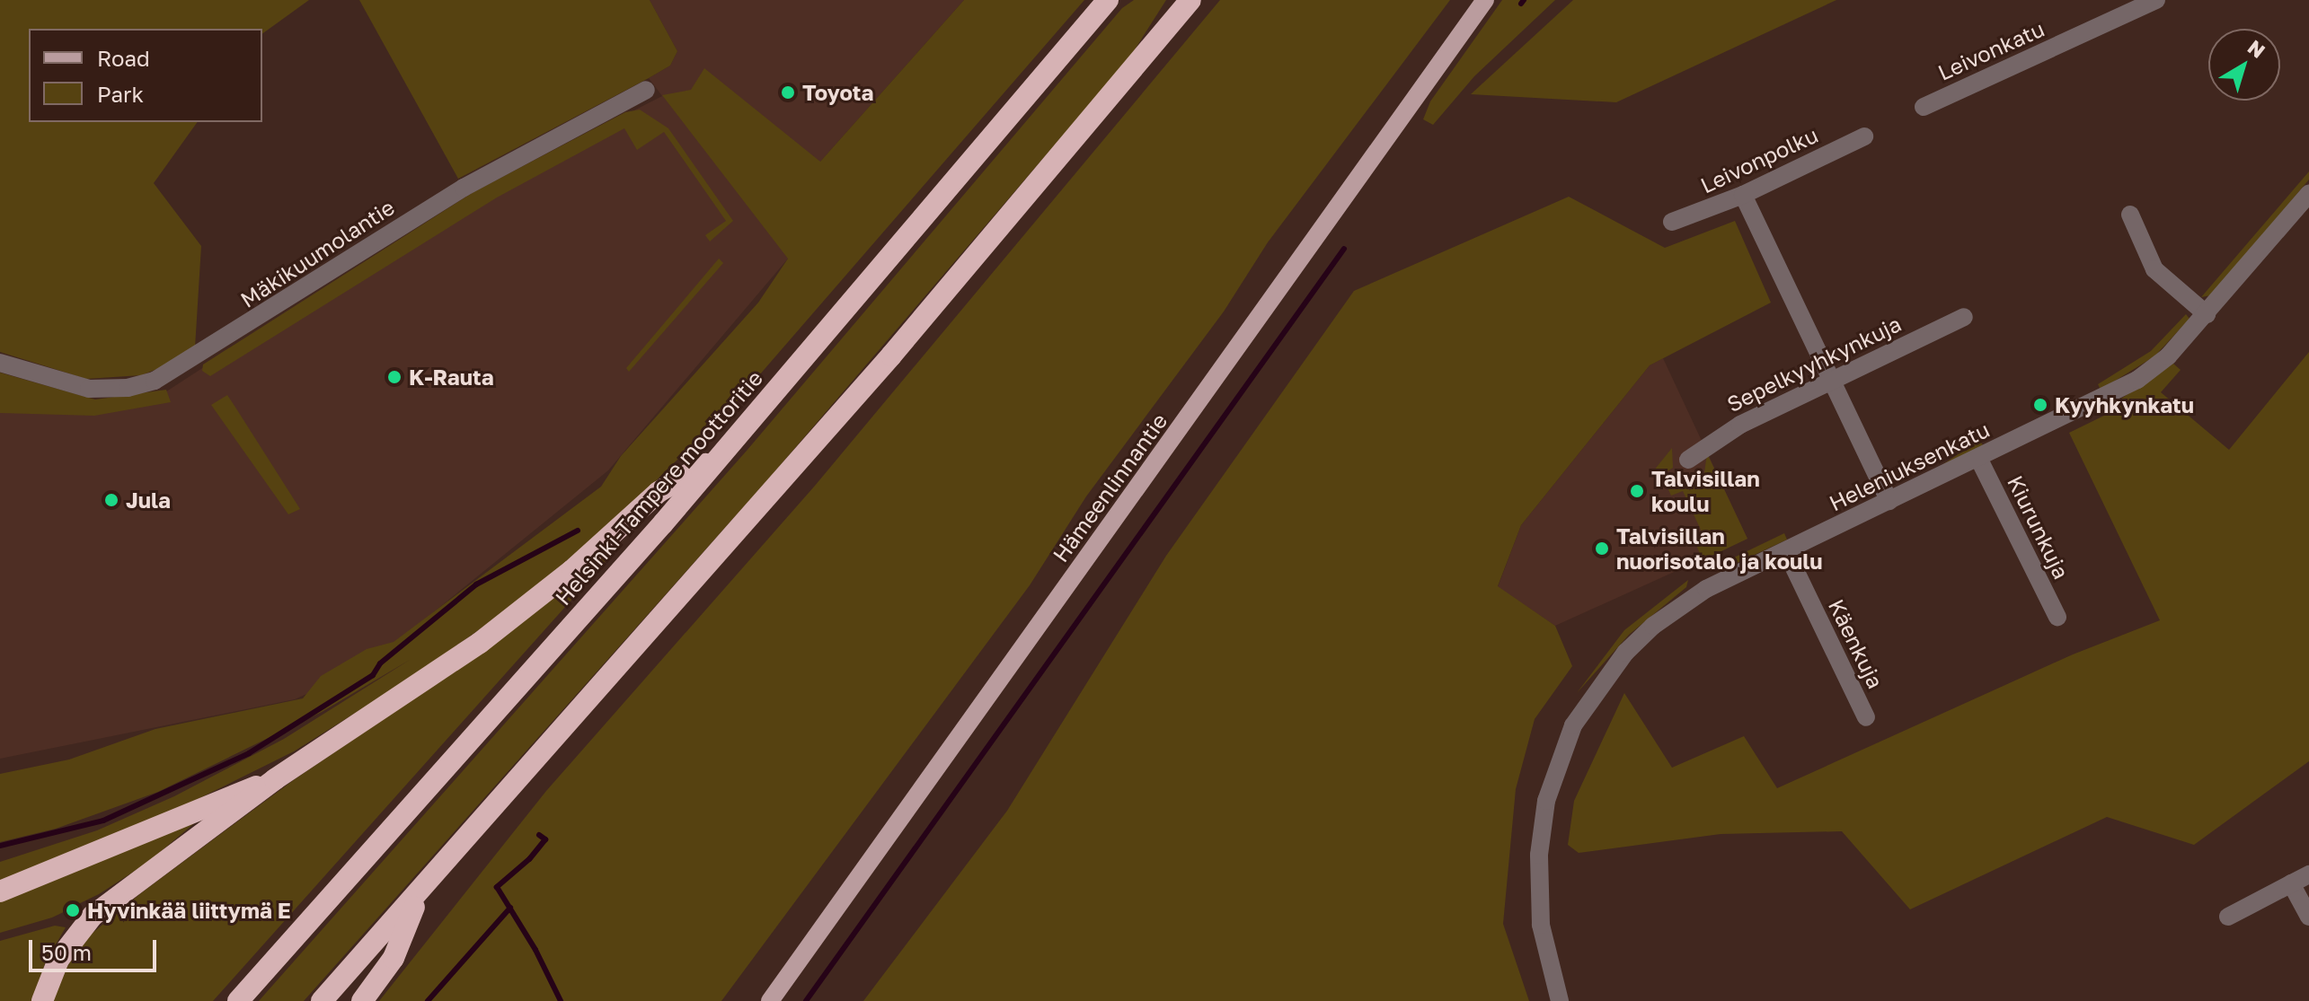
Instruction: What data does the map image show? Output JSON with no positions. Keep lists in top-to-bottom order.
{
  "streets": {
    "highway": ["Helsinki-Tampere moottoritie"],
    "main road": ["Hämeenlinnantie"],
    "street": [
      "Leivonkatu",
      "Leivonpolku",
      "Mäkikuumolantie",
      "Sepelkyyhkynkuja",
      "Heleniuksenkatu",
      "Kiurunkuja",
      "Käenkuja"
    ]
  },
  "crossings": [
    ["Heleniuksenkatu", "Kiurunkuja"],
    ["Heleniuksenkatu", "Käenkuja"]
  ],
  "places": [
    "Toyota",
    "K-Rauta",
    "Kyyhkynkatu",
    "Talvisillan koulu",
    "Jula",
    "Talvisillan nuorisotalo ja koulu",
    "Hyvinkää liittymä E"
  ],
  "legend": ["Road", "Park"],
  "scale_bar": "50 m",
  "north": "top right"
}
